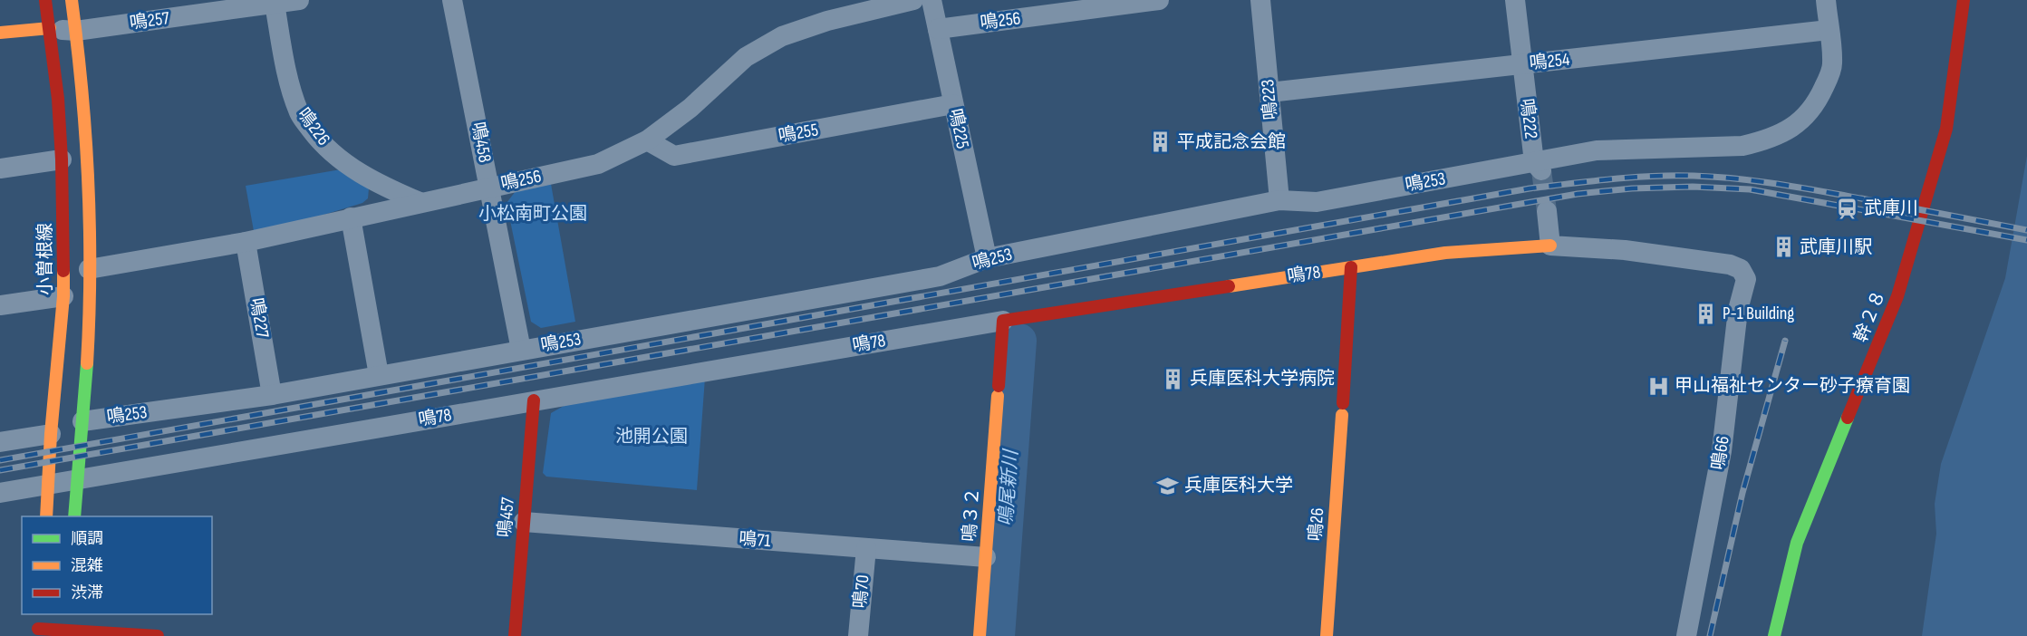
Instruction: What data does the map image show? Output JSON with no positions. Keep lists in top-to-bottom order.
{
  "streets": {
    "street": [
      "鳴257",
      "鳴256",
      "鳴254",
      "鳴223",
      "鳴222",
      "鳴226",
      "鳴225",
      "鳴255",
      "鳴458",
      "鳴253",
      "小曽根線",
      "鳴78",
      "幹２８",
      "鳴227",
      "鳴66",
      "鳴３２",
      "鳴457",
      "鳴26",
      "鳴71",
      "鳴70"
    ]
  },
  "crossings": [
    ["鳴257", "鳴226"],
    ["鳴257", "小曽根線"],
    ["鳴256", "鳴226"],
    ["鳴256", "鳴225"],
    ["鳴256", "鳴255"],
    ["鳴256", "鳴458"],
    ["鳴256", "鳴227"],
    ["鳴254", "鳴223"],
    ["鳴254", "鳴222"],
    ["鳴254", "鳴253"],
    ["鳴223", "鳴253"],
    ["鳴222", "鳴253"],
    ["鳴225", "鳴255"],
    ["鳴225", "鳴253"],
    ["鳴458", "鳴253"],
    ["鳴253", "鳴227"],
    ["小曽根線", "鳴78"],
    ["鳴78", "鳴66"],
    ["鳴78", "鳴３２"],
    ["鳴78", "鳴457"],
    ["鳴78", "鳴26"],
    ["鳴３２", "鳴71"],
    ["鳴457", "鳴71"],
    ["鳴71", "鳴70"]
  ],
  "water": ["鳴尾新川"],
  "parks": ["小松南町公園", "池開公園"],
  "places": {
    "building": [
      "平成記念会館",
      "武庫川駅",
      "P-1 Building",
      "兵庫医科大学病院"
    ],
    "station": ["武庫川"],
    "hospital": ["甲山福祉センター砂子療育園"],
    "school or university": ["兵庫医科大学"]
  },
  "legend": ["順調", "混雑", "渋滞"]
}
